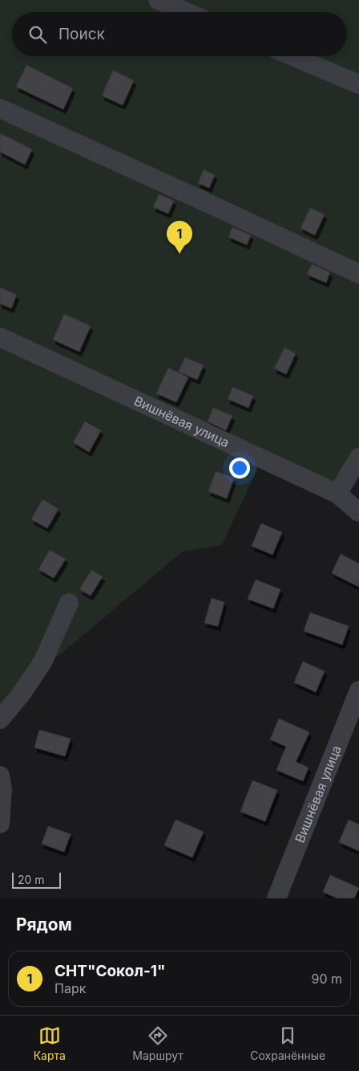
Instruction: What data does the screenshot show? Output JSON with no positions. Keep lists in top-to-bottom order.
{
  "streets": {
    "street": ["Вишнёвая улица"]
  },
  "scale_bar": "20 m",
  "page": {
    "search": "Поиск",
    "pins": "1",
    "scale": "20 m",
    "heading": "Рядом",
    "list": [
      {
        "mark": "1",
        "name": "СНТ\"Сокол-1\"",
        "note": "Парк",
        "value": "90 m"
      }
    ],
    "nav": ["Карта", "Маршрут", "Сохранённые"]
  }
}
